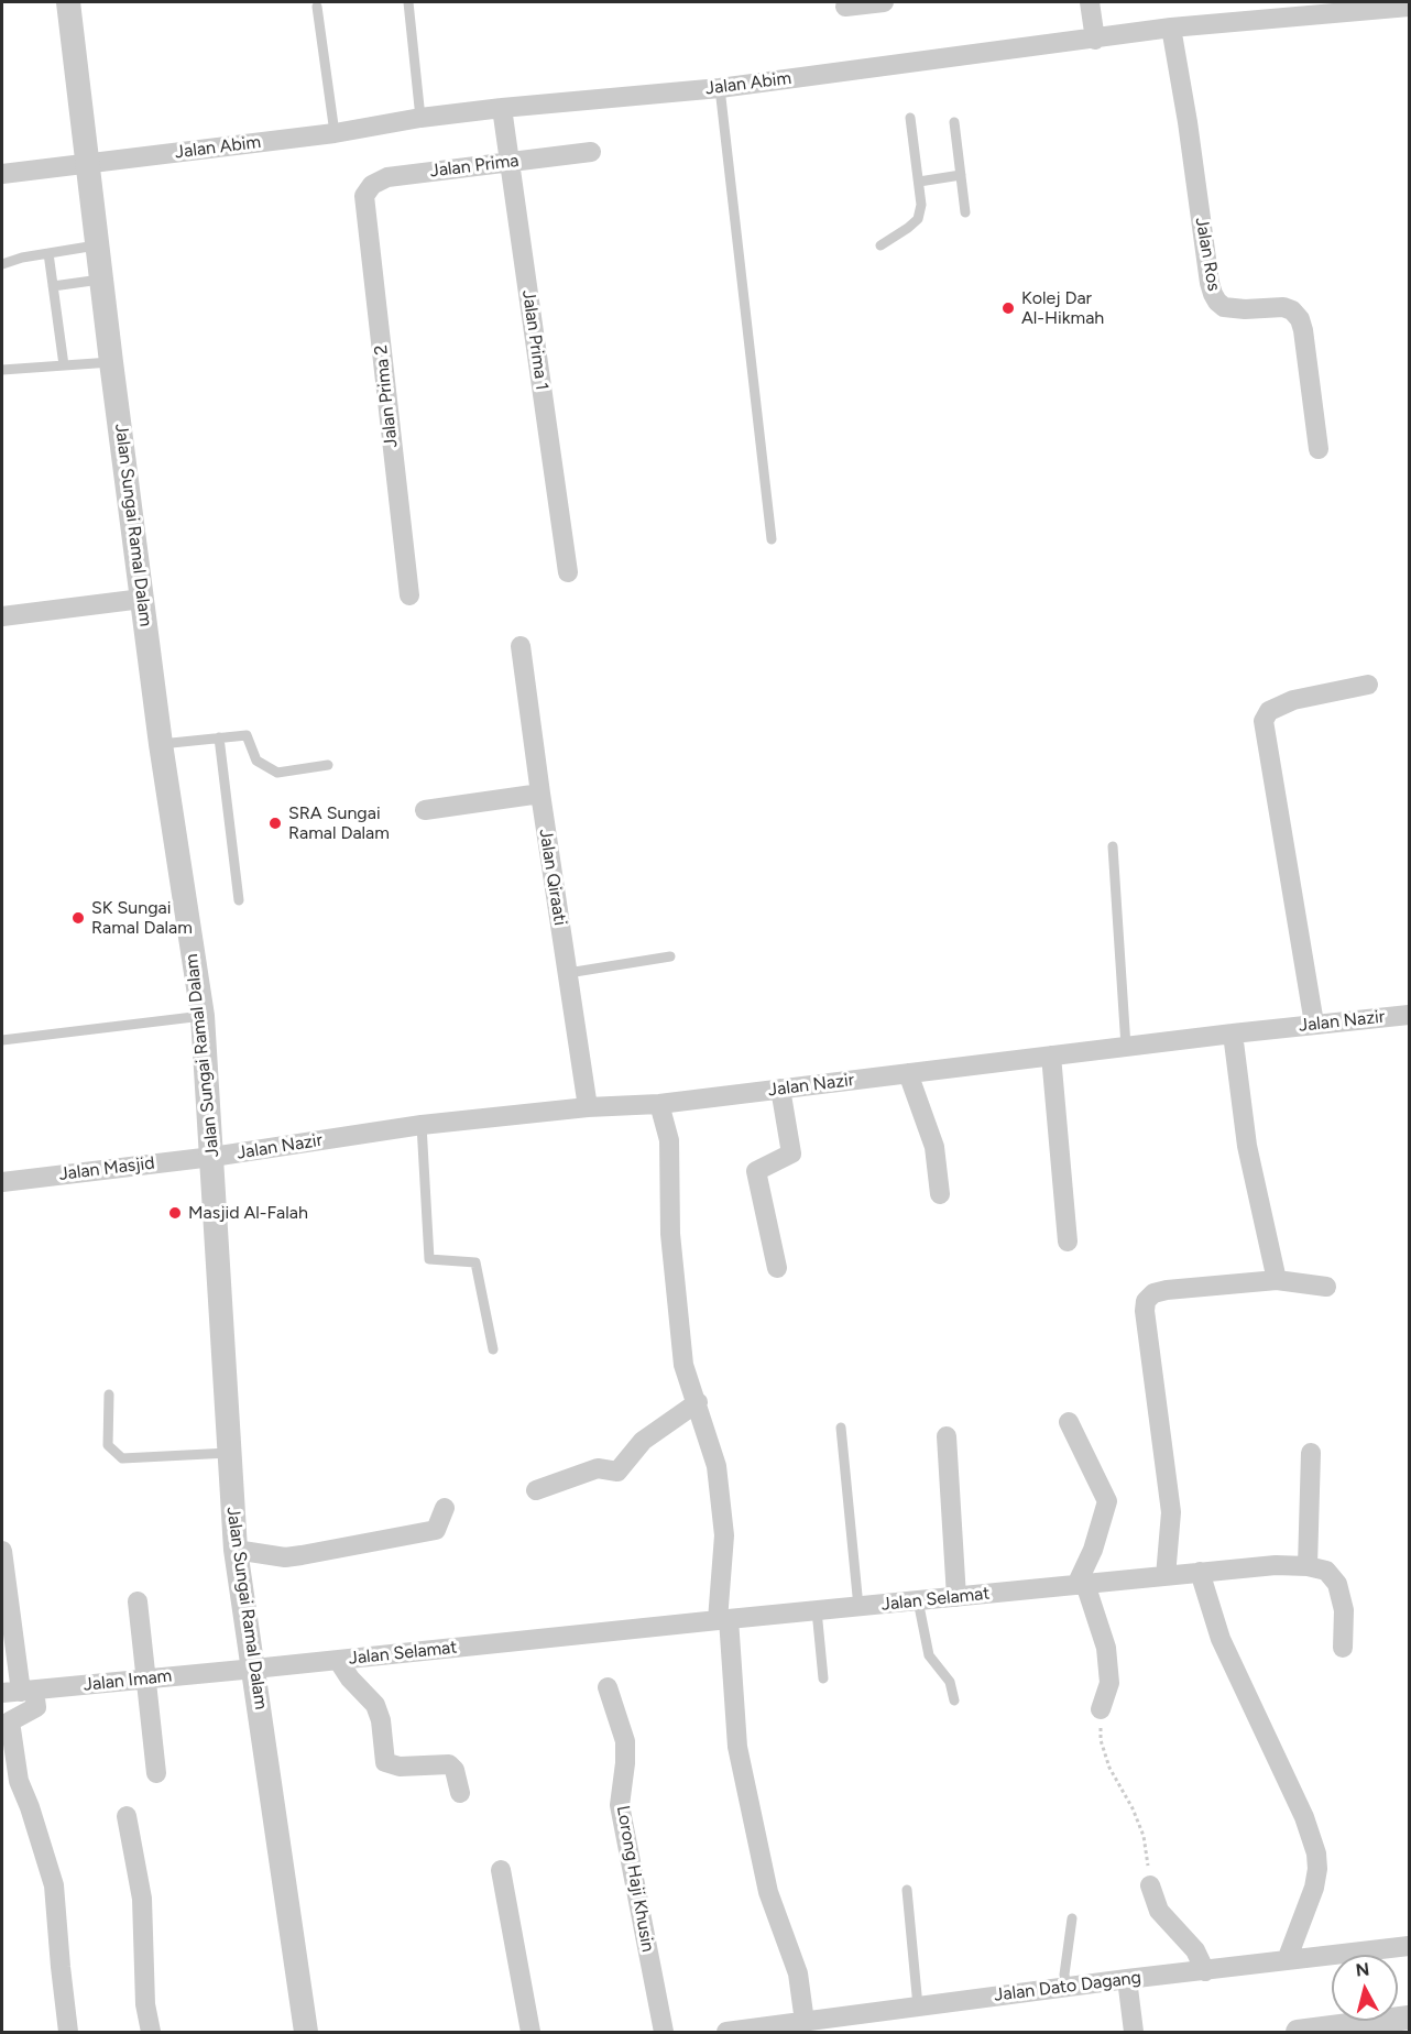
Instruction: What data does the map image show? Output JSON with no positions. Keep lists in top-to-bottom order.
{
  "streets": {
    "street": [
      "Jalan Abim",
      "Jalan Prima",
      "Jalan Ros",
      "Jalan Prima 1",
      "Jalan Prima 2",
      "Jalan Sungai Ramal Dalam",
      "Jalan Qiraati",
      "Jalan Nazir",
      "Jalan Masjid",
      "Jalan Selamat",
      "Jalan Imam",
      "Lorong Haji Khusin",
      "Jalan Dato Dagang"
    ]
  },
  "crossings": [
    ["Jalan Abim", "Jalan Ros"],
    ["Jalan Abim", "Jalan Prima 1"],
    ["Jalan Abim", "Jalan Sungai Ramal Dalam"],
    ["Jalan Prima", "Jalan Prima 1"],
    ["Jalan Prima", "Jalan Prima 2"],
    ["Jalan Sungai Ramal Dalam", "Jalan Nazir"],
    ["Jalan Sungai Ramal Dalam", "Jalan Masjid"],
    ["Jalan Sungai Ramal Dalam", "Jalan Selamat"],
    ["Jalan Sungai Ramal Dalam", "Jalan Imam"],
    ["Jalan Qiraati", "Jalan Nazir"],
    ["Jalan Nazir", "Jalan Masjid"],
    ["Jalan Selamat", "Jalan Imam"]
  ],
  "places": [
    "Kolej Dar Al-Hikmah",
    "SRA Sungai Ramal Dalam",
    "SK Sungai Ramal Dalam",
    "Masjid Al-Falah"
  ],
  "north": "top"
}
